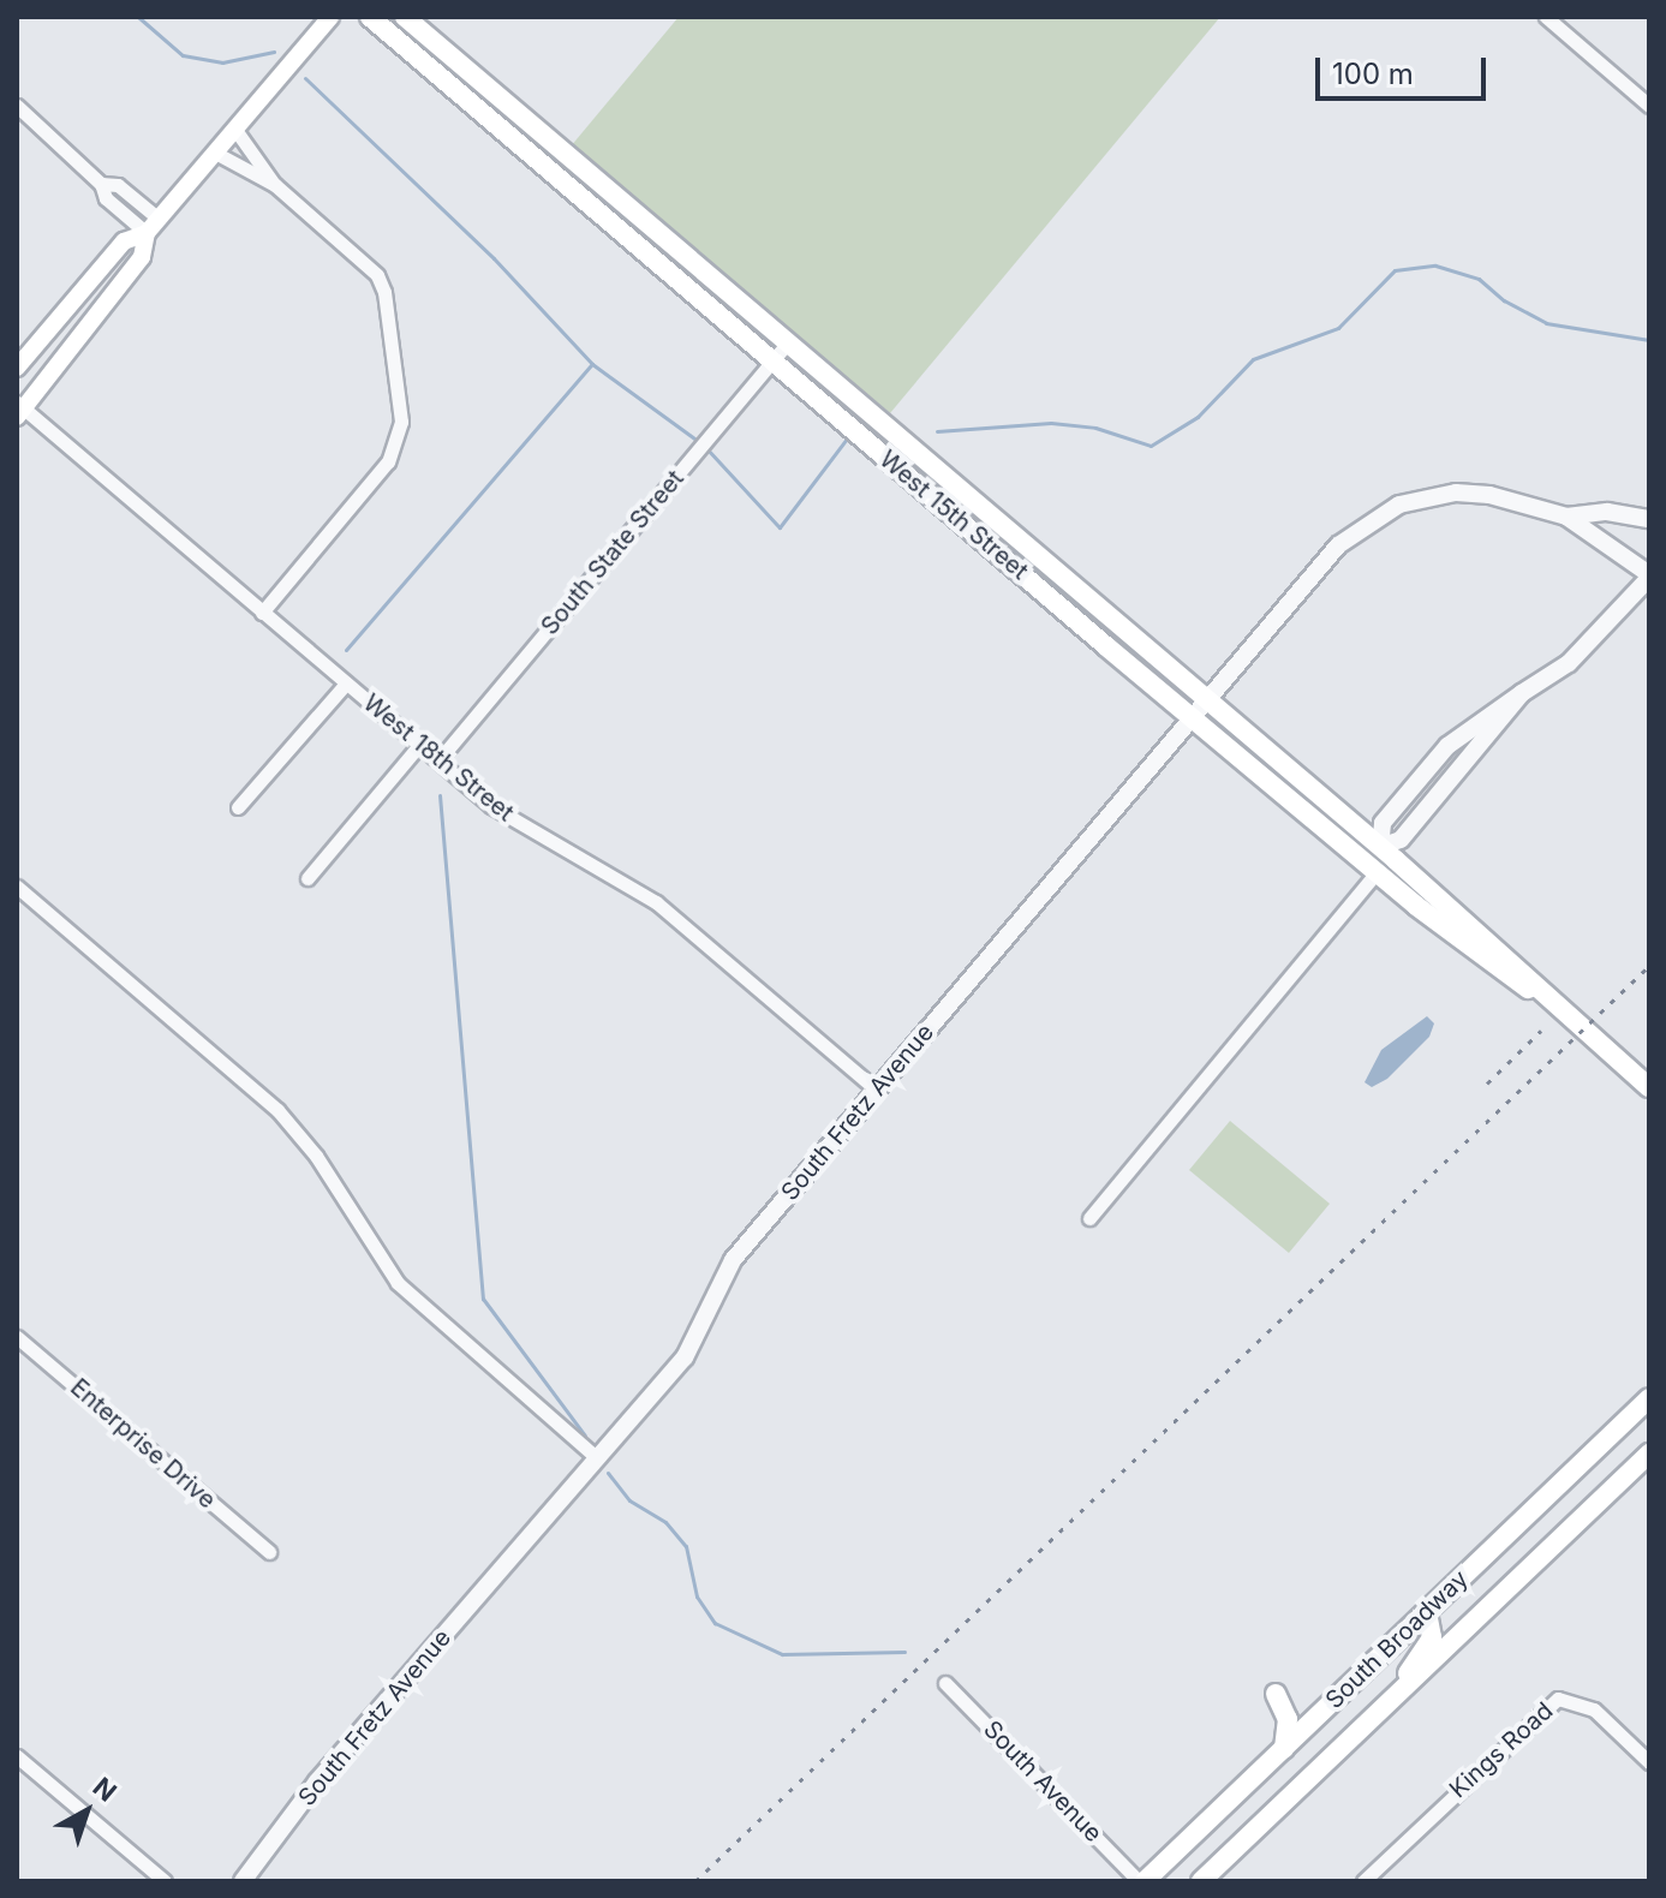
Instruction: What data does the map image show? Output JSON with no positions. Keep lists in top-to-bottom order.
{
  "streets": {
    "main road": ["West 15th Street", "South Broadway"],
    "street": [
      "South State Street",
      "West 18th Street",
      "South Fretz Avenue",
      "Enterprise Drive",
      "Kings Road",
      "South Avenue"
    ]
  },
  "crossings": [
    ["West 15th Street", "South State Street"],
    ["West 15th Street", "South Fretz Avenue"],
    ["South State Street", "West 18th Street"],
    ["West 18th Street", "South Fretz Avenue"],
    ["South Broadway", "South Avenue"]
  ],
  "scale_bar": "100 m",
  "north": "top right"
}
